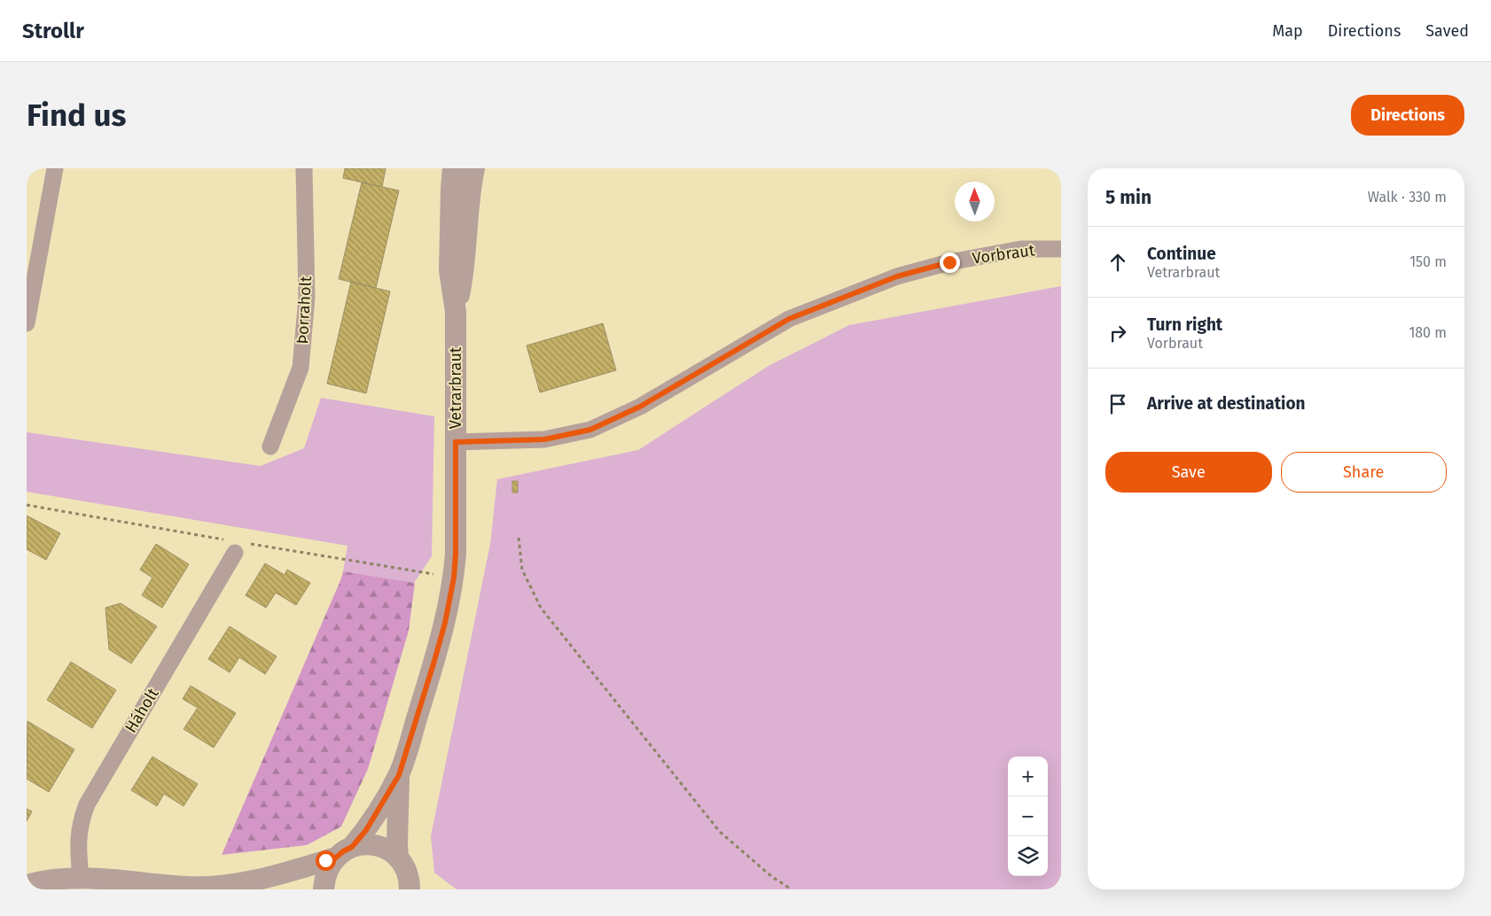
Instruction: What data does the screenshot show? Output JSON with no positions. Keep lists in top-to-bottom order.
{
  "streets": {
    "street": [
      "Vorbraut",
      "Þorraholt",
      "Vetrarbraut",
      "Háholt"
    ]
  },
  "crossings": [
    ["Vorbraut", "Vetrarbraut"]
  ],
  "north": "top",
  "page": {
    "header": "Strollr",
    "nav": ["Map", "Directions", "Saved"],
    "buttons": [
      "Directions",
      ["Save", "Share"]
    ],
    "title": "Find us",
    "heading": ["5 min", "Walk · 330 m"],
    "list": [
      ["Continue", "Vetrarbraut", "150 m"],
      ["Turn right", "Vorbraut", "180 m"],
      "Arrive at destination"
    ],
    "map_buttons": ["+", "−"]
  }
}
